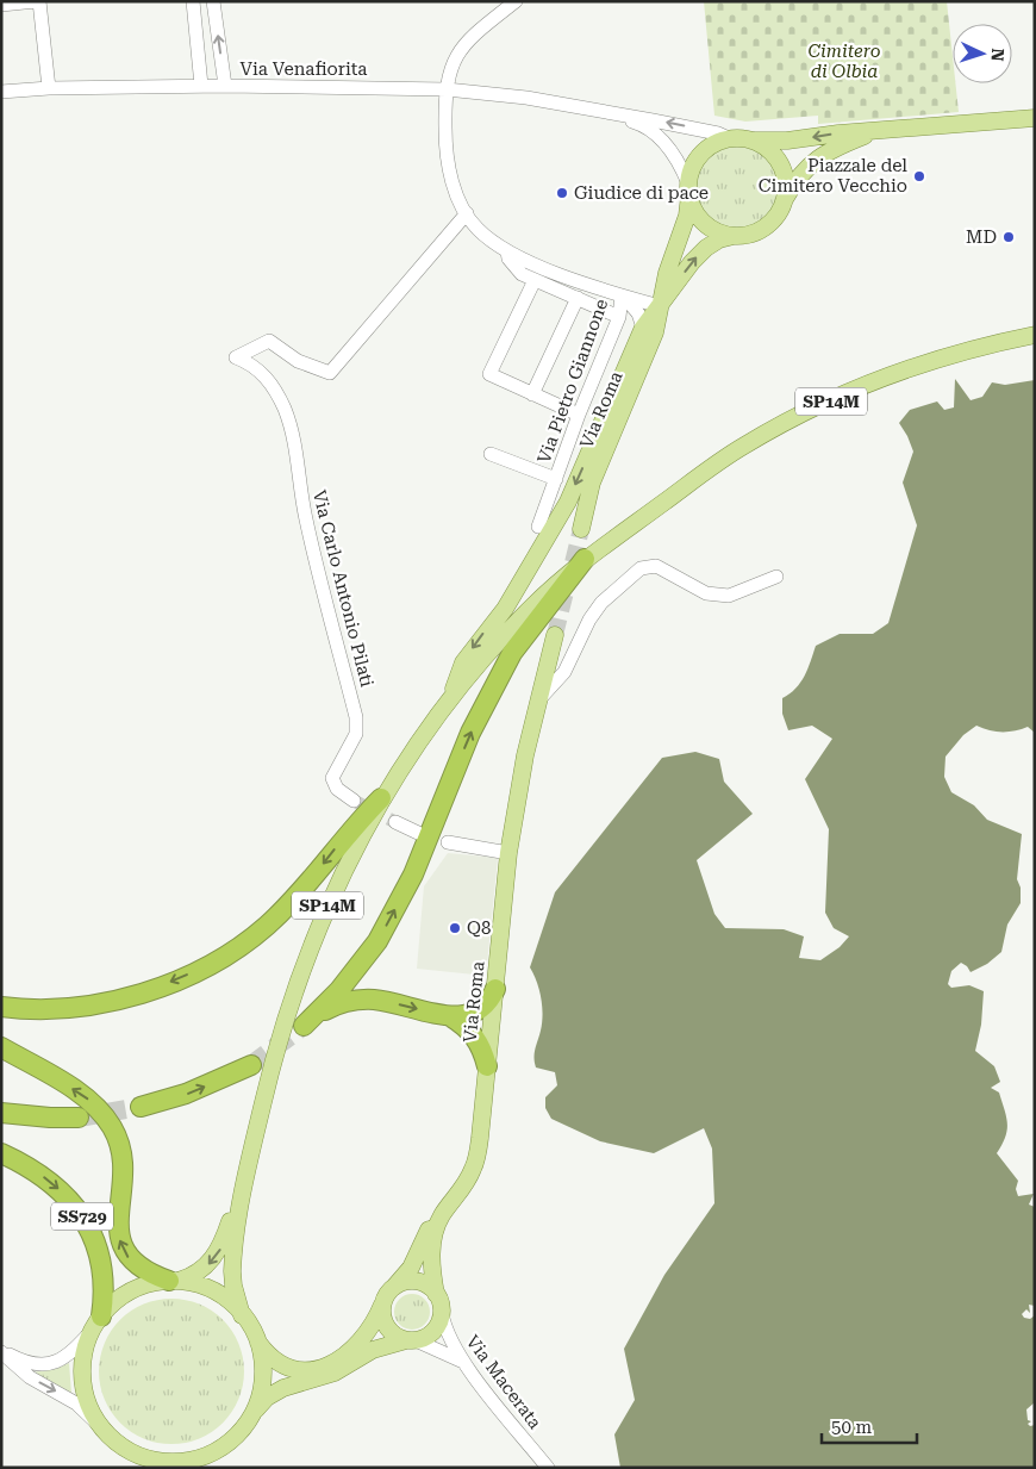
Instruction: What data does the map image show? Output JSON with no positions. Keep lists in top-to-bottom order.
{
  "streets": {
    "highway": ["SS729"],
    "main road": ["SP14M", "Via Roma"],
    "street": [
      "Via Venafiorita",
      "Via Pietro Giannone",
      "Via Carlo Antonio Pilati",
      "Via Macerata"
    ]
  },
  "crossings": [
    ["Via Venafiorita", "Via Roma"],
    ["SP14M", "SS729"],
    ["Via Roma", "Via Macerata"]
  ],
  "parks": ["Cimitero di Olbia"],
  "places": [
    "Piazzale del Cimitero Vecchio",
    "Giudice di pace",
    "MD",
    "Q8"
  ],
  "scale_bar": "50 m",
  "north": "right"
}
